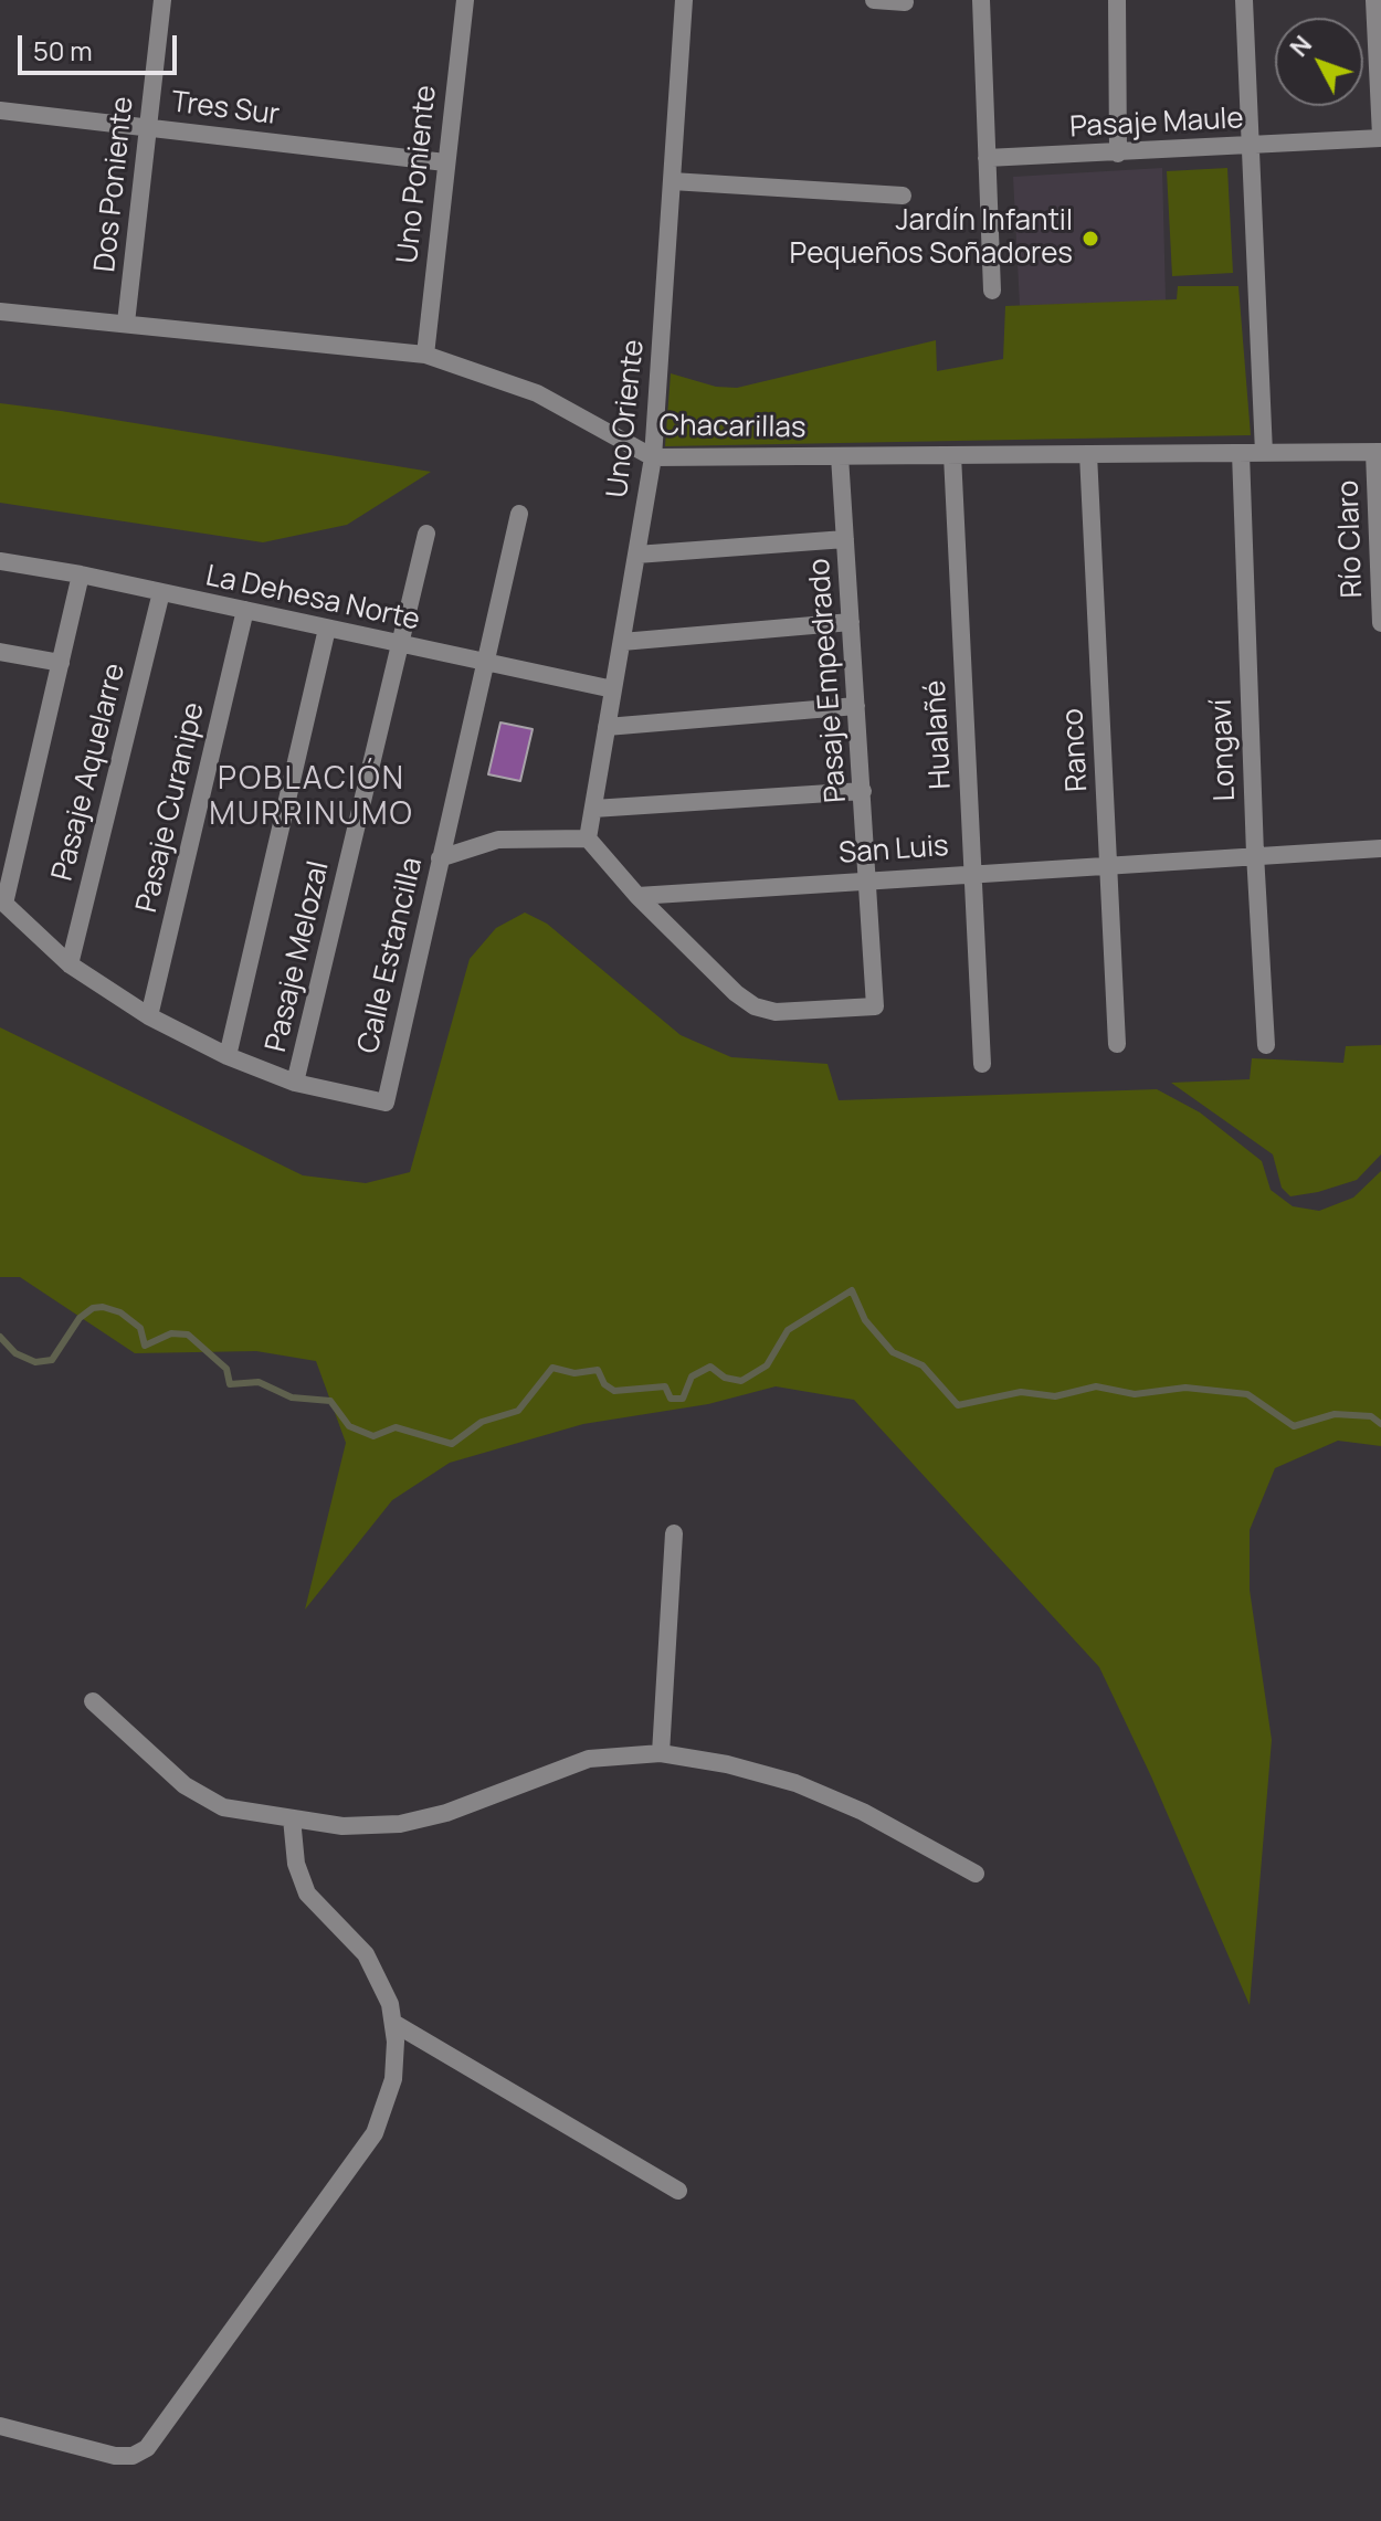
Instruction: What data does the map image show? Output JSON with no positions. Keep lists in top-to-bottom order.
{
  "streets": {
    "street": [
      "Tres Sur",
      "Pasaje Maule",
      "Uno Poniente",
      "Dos Poniente",
      "Uno Oriente",
      "Chacarillas",
      "Río Claro",
      "La Dehesa Norte",
      "Pasaje Empedrado",
      "Hualañé",
      "Ranco",
      "Longaví",
      "Pasaje Aquelarre",
      "Pasaje Curanipe",
      "San Luis",
      "Calle Estancilla",
      "Pasaje Melozal"
    ]
  },
  "crossings": [
    ["Tres Sur", "Uno Poniente"],
    ["Tres Sur", "Dos Poniente"],
    ["Uno Poniente", "Chacarillas"],
    ["Dos Poniente", "Chacarillas"],
    ["Uno Oriente", "Chacarillas"],
    ["Uno Oriente", "La Dehesa Norte"],
    ["Chacarillas", "Río Claro"],
    ["Chacarillas", "Pasaje Empedrado"],
    ["Chacarillas", "Hualañé"],
    ["Chacarillas", "Ranco"],
    ["Chacarillas", "Longaví"],
    ["La Dehesa Norte", "Pasaje Aquelarre"],
    ["La Dehesa Norte", "Pasaje Curanipe"],
    ["La Dehesa Norte", "Calle Estancilla"],
    ["La Dehesa Norte", "Pasaje Melozal"],
    ["Pasaje Empedrado", "San Luis"],
    ["Hualañé", "San Luis"],
    ["Ranco", "San Luis"],
    ["Longaví", "San Luis"],
    ["Calle Estancilla", "Pasaje Melozal"]
  ],
  "districts": ["POBLACIÓN MURRINUMO"],
  "places": ["Jardín Infantil Pequeños Soñadores"],
  "scale_bar": "50 m",
  "north": "top left"
}
